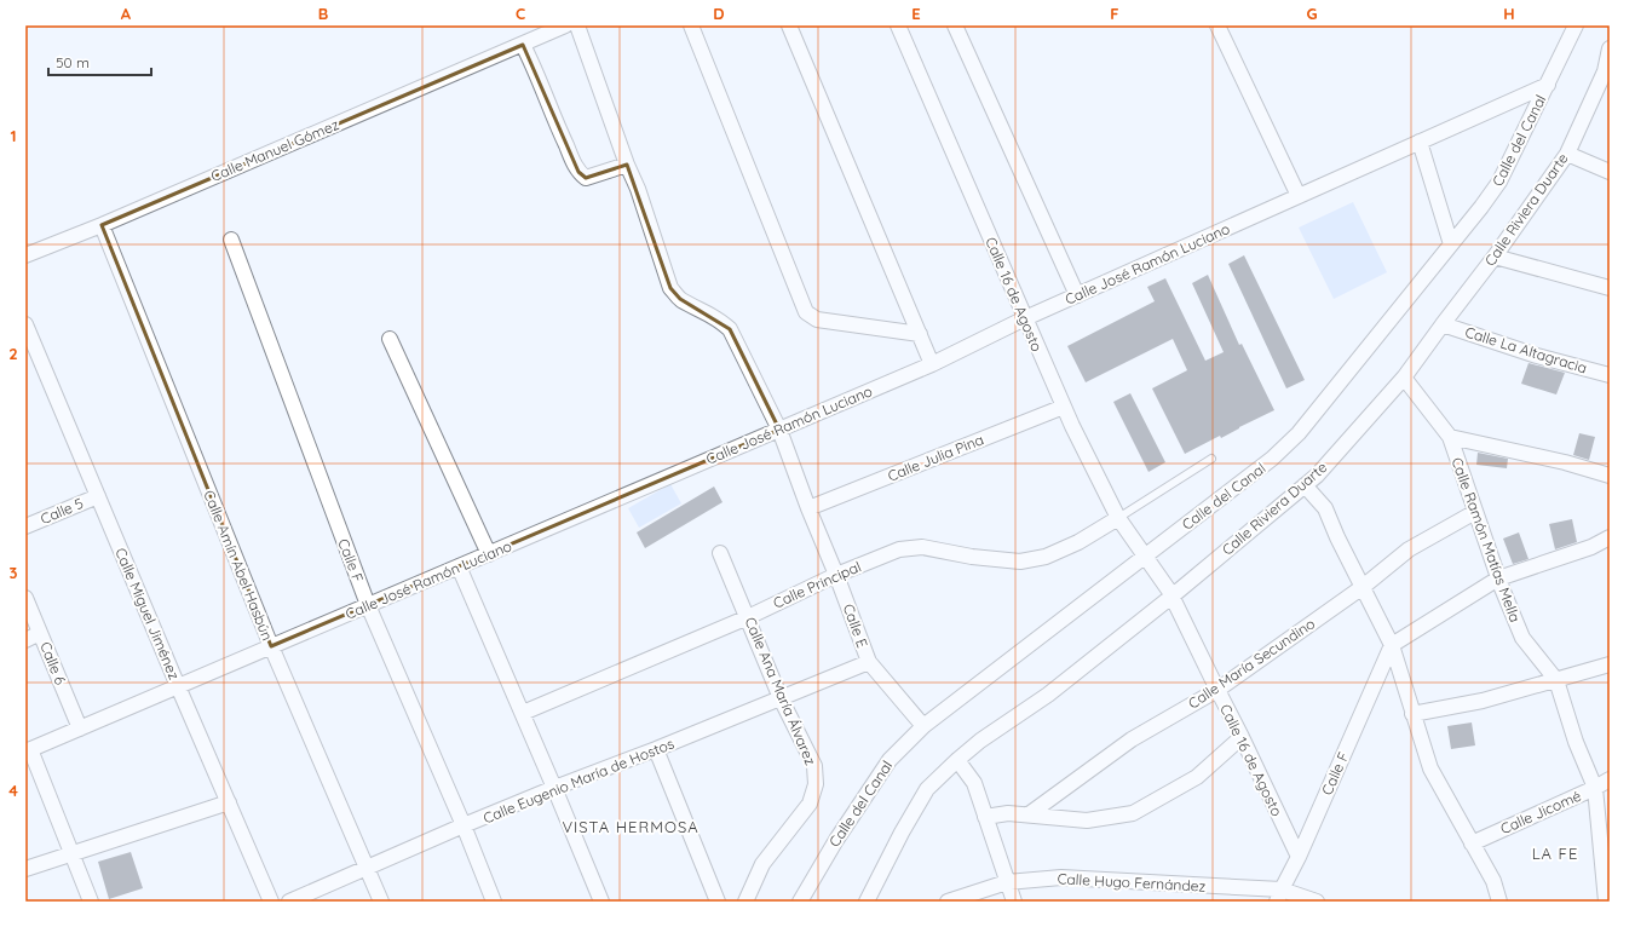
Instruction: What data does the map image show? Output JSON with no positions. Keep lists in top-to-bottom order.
{
  "streets": {
    "street": [
      "Calle del Canal",
      "Calle Manuel Gómez",
      "Calle Riviera Duarte",
      "Calle José Ramón Luciano",
      "Calle 16 de Agosto",
      "Calle La Altagracia",
      "Calle Julia Pina",
      "Calle 5",
      "Calle Ramón Matías Mella",
      "Calle F",
      "Calle Amín Abel Hasbún",
      "Calle Principal",
      "Calle Miguel Jiménez",
      "Calle E",
      "Calle 6",
      "Calle María Secundino",
      "Calle Ana María Álvarez",
      "Calle Eugenio María de Hostos",
      "Calle Jicomé",
      "Calle Hugo Fernández"
    ]
  },
  "crossings": [
    ["Calle del Canal", "Calle José Ramón Luciano"],
    ["Calle del Canal", "Calle 16 de Agosto"],
    ["Calle del Canal", "Calle E"],
    ["Calle Manuel Gómez", "Calle Amín Abel Hasbún"],
    ["Calle Riviera Duarte", "Calle 16 de Agosto"],
    ["Calle Riviera Duarte", "Calle La Altagracia"],
    ["Calle Riviera Duarte", "Calle Ramón Matías Mella"],
    ["Calle José Ramón Luciano", "Calle 16 de Agosto"],
    ["Calle José Ramón Luciano", "Calle F"],
    ["Calle José Ramón Luciano", "Calle Amín Abel Hasbún"],
    ["Calle José Ramón Luciano", "Calle Miguel Jiménez"],
    ["Calle José Ramón Luciano", "Calle E"],
    ["Calle José Ramón Luciano", "Calle 6"],
    ["Calle 16 de Agosto", "Calle Julia Pina"],
    ["Calle 16 de Agosto", "Calle F"],
    ["Calle 16 de Agosto", "Calle Principal"],
    ["Calle 16 de Agosto", "Calle María Secundino"],
    ["Calle Julia Pina", "Calle E"],
    ["Calle 5", "Calle Miguel Jiménez"],
    ["Calle Ramón Matías Mella", "Calle María Secundino"],
    ["Calle Ramón Matías Mella", "Calle Jicomé"],
    ["Calle F", "Calle Eugenio María de Hostos"],
    ["Calle F", "Calle Hugo Fernández"],
    ["Calle Amín Abel Hasbún", "Calle Eugenio María de Hostos"],
    ["Calle Principal", "Calle E"],
    ["Calle Principal", "Calle Ana María Álvarez"],
    ["Calle E", "Calle Eugenio María de Hostos"],
    ["Calle Ana María Álvarez", "Calle Eugenio María de Hostos"]
  ],
  "districts": ["VISTA HERMOSA", "LA FE"],
  "scale_bar": "50 m",
  "grid": {
    "columns": [
      "A",
      "B",
      "C",
      "D",
      "E",
      "F",
      "G",
      "H"
    ],
    "rows": [
      "1",
      "2",
      "3",
      "4"
    ]
  }
}
